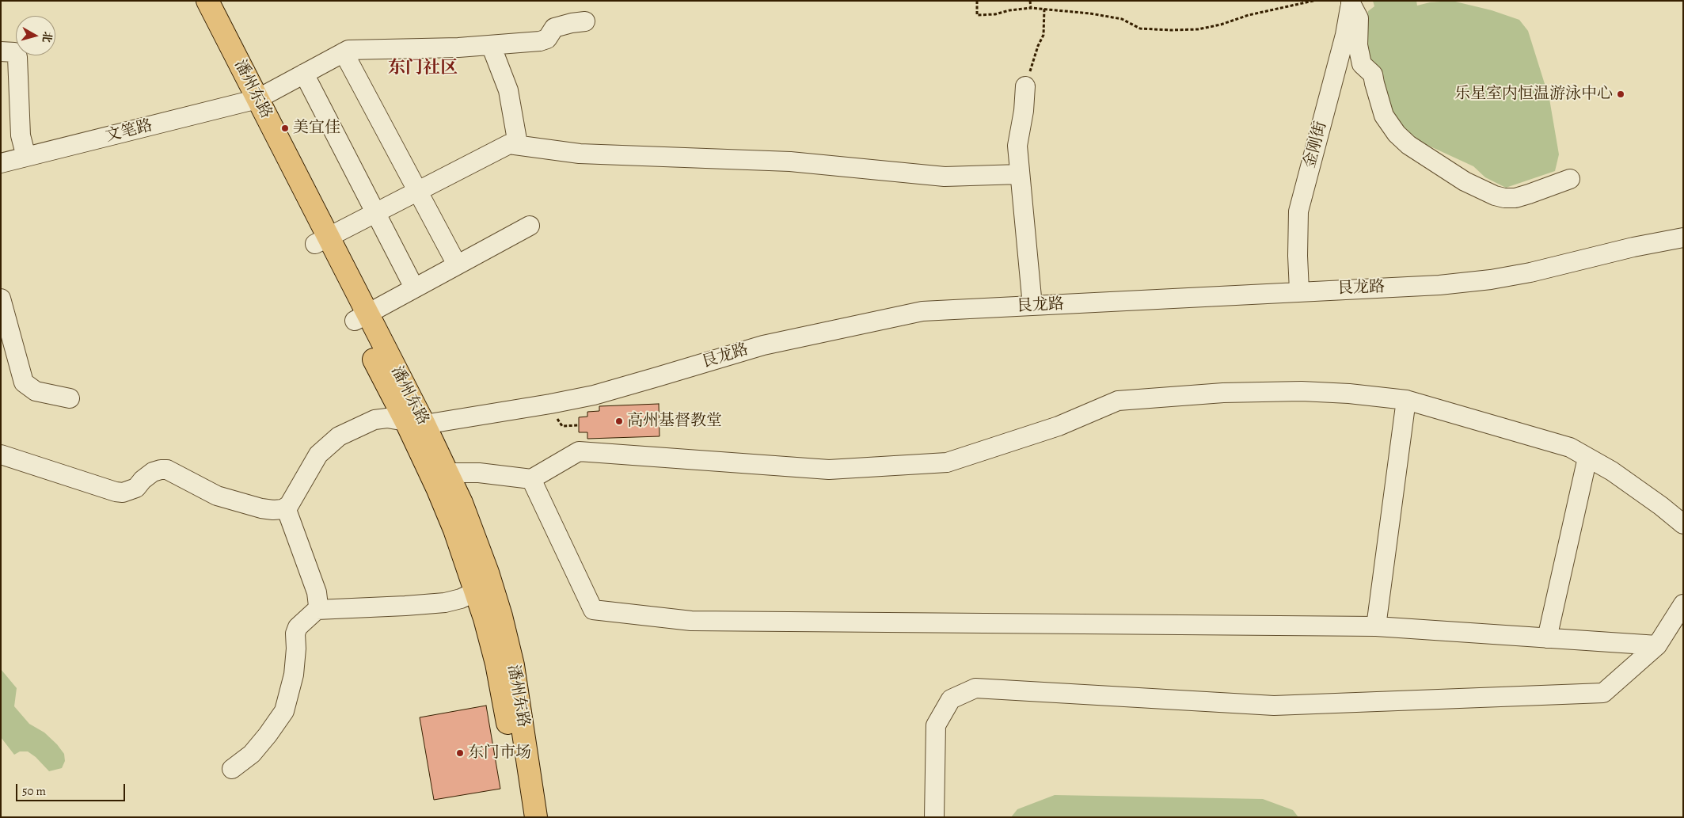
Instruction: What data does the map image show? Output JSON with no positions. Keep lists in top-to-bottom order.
{
  "streets": {
    "main road": ["潘州东路"],
    "street": ["文笔路", "金刚街", "艮龙路"]
  },
  "crossings": [
    ["潘州东路", "文笔路"],
    ["潘州东路", "艮龙路"],
    ["金刚街", "艮龙路"]
  ],
  "districts": ["东门社区"],
  "places": [
    "乐星室内恒温游泳中心",
    "美宜佳",
    "高州基督教堂",
    "东门市场"
  ],
  "scale_bar": "50 m",
  "north": "right"
}
